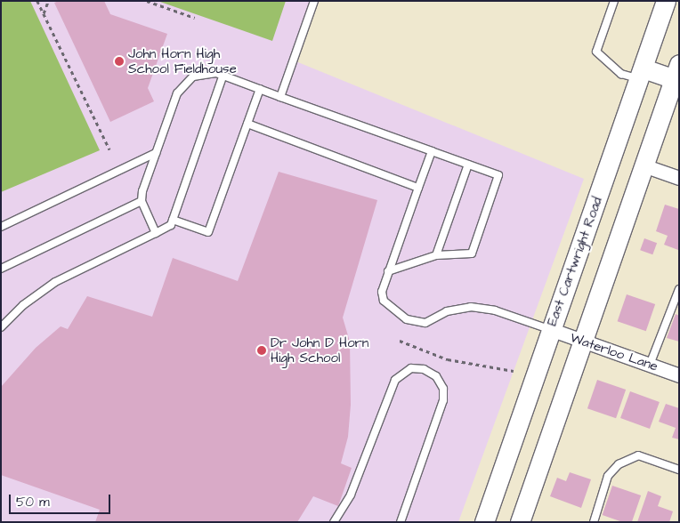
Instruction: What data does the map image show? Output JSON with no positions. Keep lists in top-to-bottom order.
{
  "streets": {
    "main road": ["East Cartwright Road"],
    "street": ["Waterloo Lane"]
  },
  "crossings": [
    ["East Cartwright Road", "Waterloo Lane"]
  ],
  "places": ["John Horn High School Fieldhouse", "Dr John D Horn High School"],
  "scale_bar": "50 m"
}
